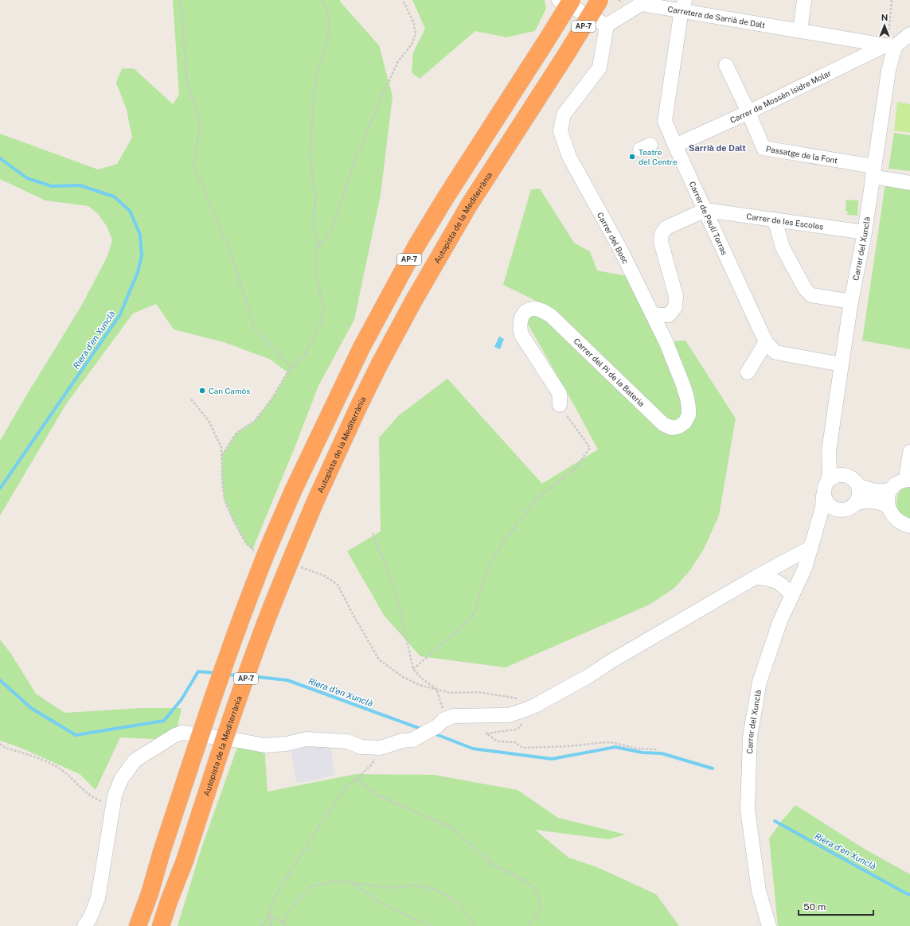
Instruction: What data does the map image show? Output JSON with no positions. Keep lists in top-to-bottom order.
{
  "streets": {
    "highway": ["AP-7", "Autopista de la Mediterrània"],
    "street": [
      "Carretera de Sarrià de Dalt",
      "Carrer de Mossèn Isidre Molar",
      "Passatge de la Font",
      "Carrer de Paulí Torras",
      "Carrer de les Escoles",
      "Carrer del Bosc",
      "Carrer del Xunclà",
      "Carrer del Pi de la Bateria"
    ]
  },
  "crossings": [
    ["Carretera de Sarrià de Dalt", "Carrer de Mossèn Isidre Molar"],
    ["Carretera de Sarrià de Dalt", "Carrer de Paulí Torras"],
    ["Carretera de Sarrià de Dalt", "Carrer del Bosc"],
    ["Carretera de Sarrià de Dalt", "Carrer del Xunclà"],
    ["Carrer de Mossèn Isidre Molar", "Passatge de la Font"],
    ["Carrer de Mossèn Isidre Molar", "Carrer de Paulí Torras"],
    ["Carrer de Mossèn Isidre Molar", "Carrer del Xunclà"],
    ["Passatge de la Font", "Carrer del Xunclà"],
    ["Carrer de Paulí Torras", "Carrer de les Escoles"],
    ["Carrer de Paulí Torras", "Carrer del Xunclà"],
    ["Carrer de les Escoles", "Carrer del Xunclà"],
    ["Carrer del Bosc", "Carrer del Pi de la Bateria"]
  ],
  "districts": ["Sarrià de Dalt"],
  "water": ["Riera d'en Xunclà"],
  "places": ["Teatre del Centre", "Can Camós"],
  "scale_bar": "50 m",
  "north": "top"
}
